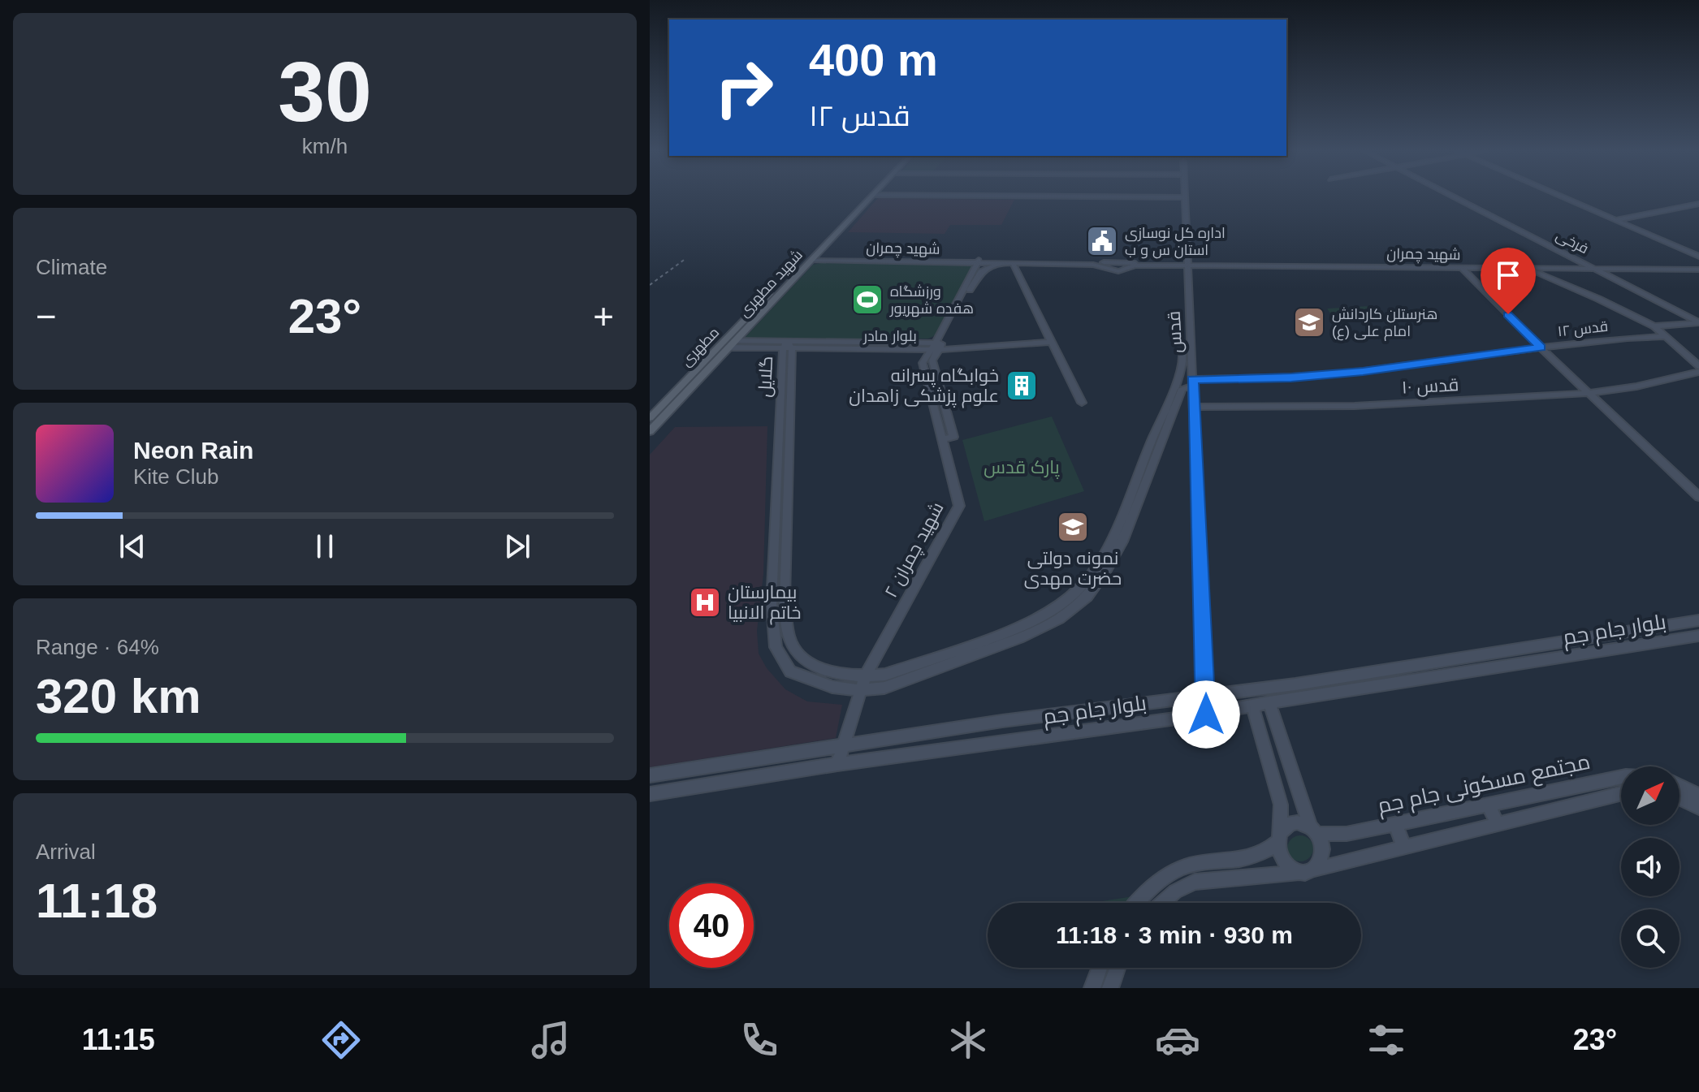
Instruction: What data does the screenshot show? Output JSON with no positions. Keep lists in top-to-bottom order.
{
  "streets": {
    "main road": ["شهید مطهری", "مطهری"],
    "street": [
      "فرخی",
      "شهید چمران",
      "قدس ۱۲",
      "قدس",
      "بلوار مادر",
      "گلایل",
      "قدس ۱۰",
      "شهید چمران ۲",
      "بلوار جام جم",
      "مجتمع مسکونی جام جم"
    ]
  },
  "crossings": [
    ["فرخی", "شهید چمران"],
    ["شهید چمران", "شهید مطهری"],
    ["شهید چمران", "قدس"],
    ["شهید چمران", "شهید چمران ۲"],
    ["شهید مطهری", "بلوار مادر"],
    ["شهید مطهری", "مطهری"],
    ["قدس ۱۲", "قدس"],
    ["قدس ۱۲", "گلایل"],
    ["قدس", "گلایل"],
    ["قدس", "قدس ۱۰"],
    ["قدس", "بلوار جام جم"],
    ["بلوار مادر", "مطهری"],
    ["بلوار مادر", "گلایل"],
    ["بلوار مادر", "شهید چمران ۲"],
    ["گلایل", "شهید چمران ۲"],
    ["شهید چمران ۲", "بلوار جام جم"]
  ],
  "parks": ["پارک قدس"],
  "places": {
    "public building": ["اداره کل نوسازی استان س و ب"],
    "sports": ["ورزشگاه هفده شهریور"],
    "school or university": ["هنرستلن کاردانش امام علی (ع)", "نمونه دولتی حضرت مهدی"],
    "building": ["خوابگاه پسرانه علوم پزشکی زاهدان"],
    "hospital": ["بیمارستان خاتم الانبیا"]
  },
  "north": "top right",
  "page": {
    "tile": [
      ["30", "km/h"],
      "Climate",
      ["Range · 64%", "320 km"],
      ["Arrival", "11:18"]
    ],
    "turn": ["400 m", "قدس ۱۲"],
    "heat": ["−", "23°", "+"],
    "song": ["Neon Rain", "Kite Club"],
    "limit": "40",
    "trip": "11:18 · 3 min · 930 m",
    "tabs": ["11:15", "23°"]
  }
}
